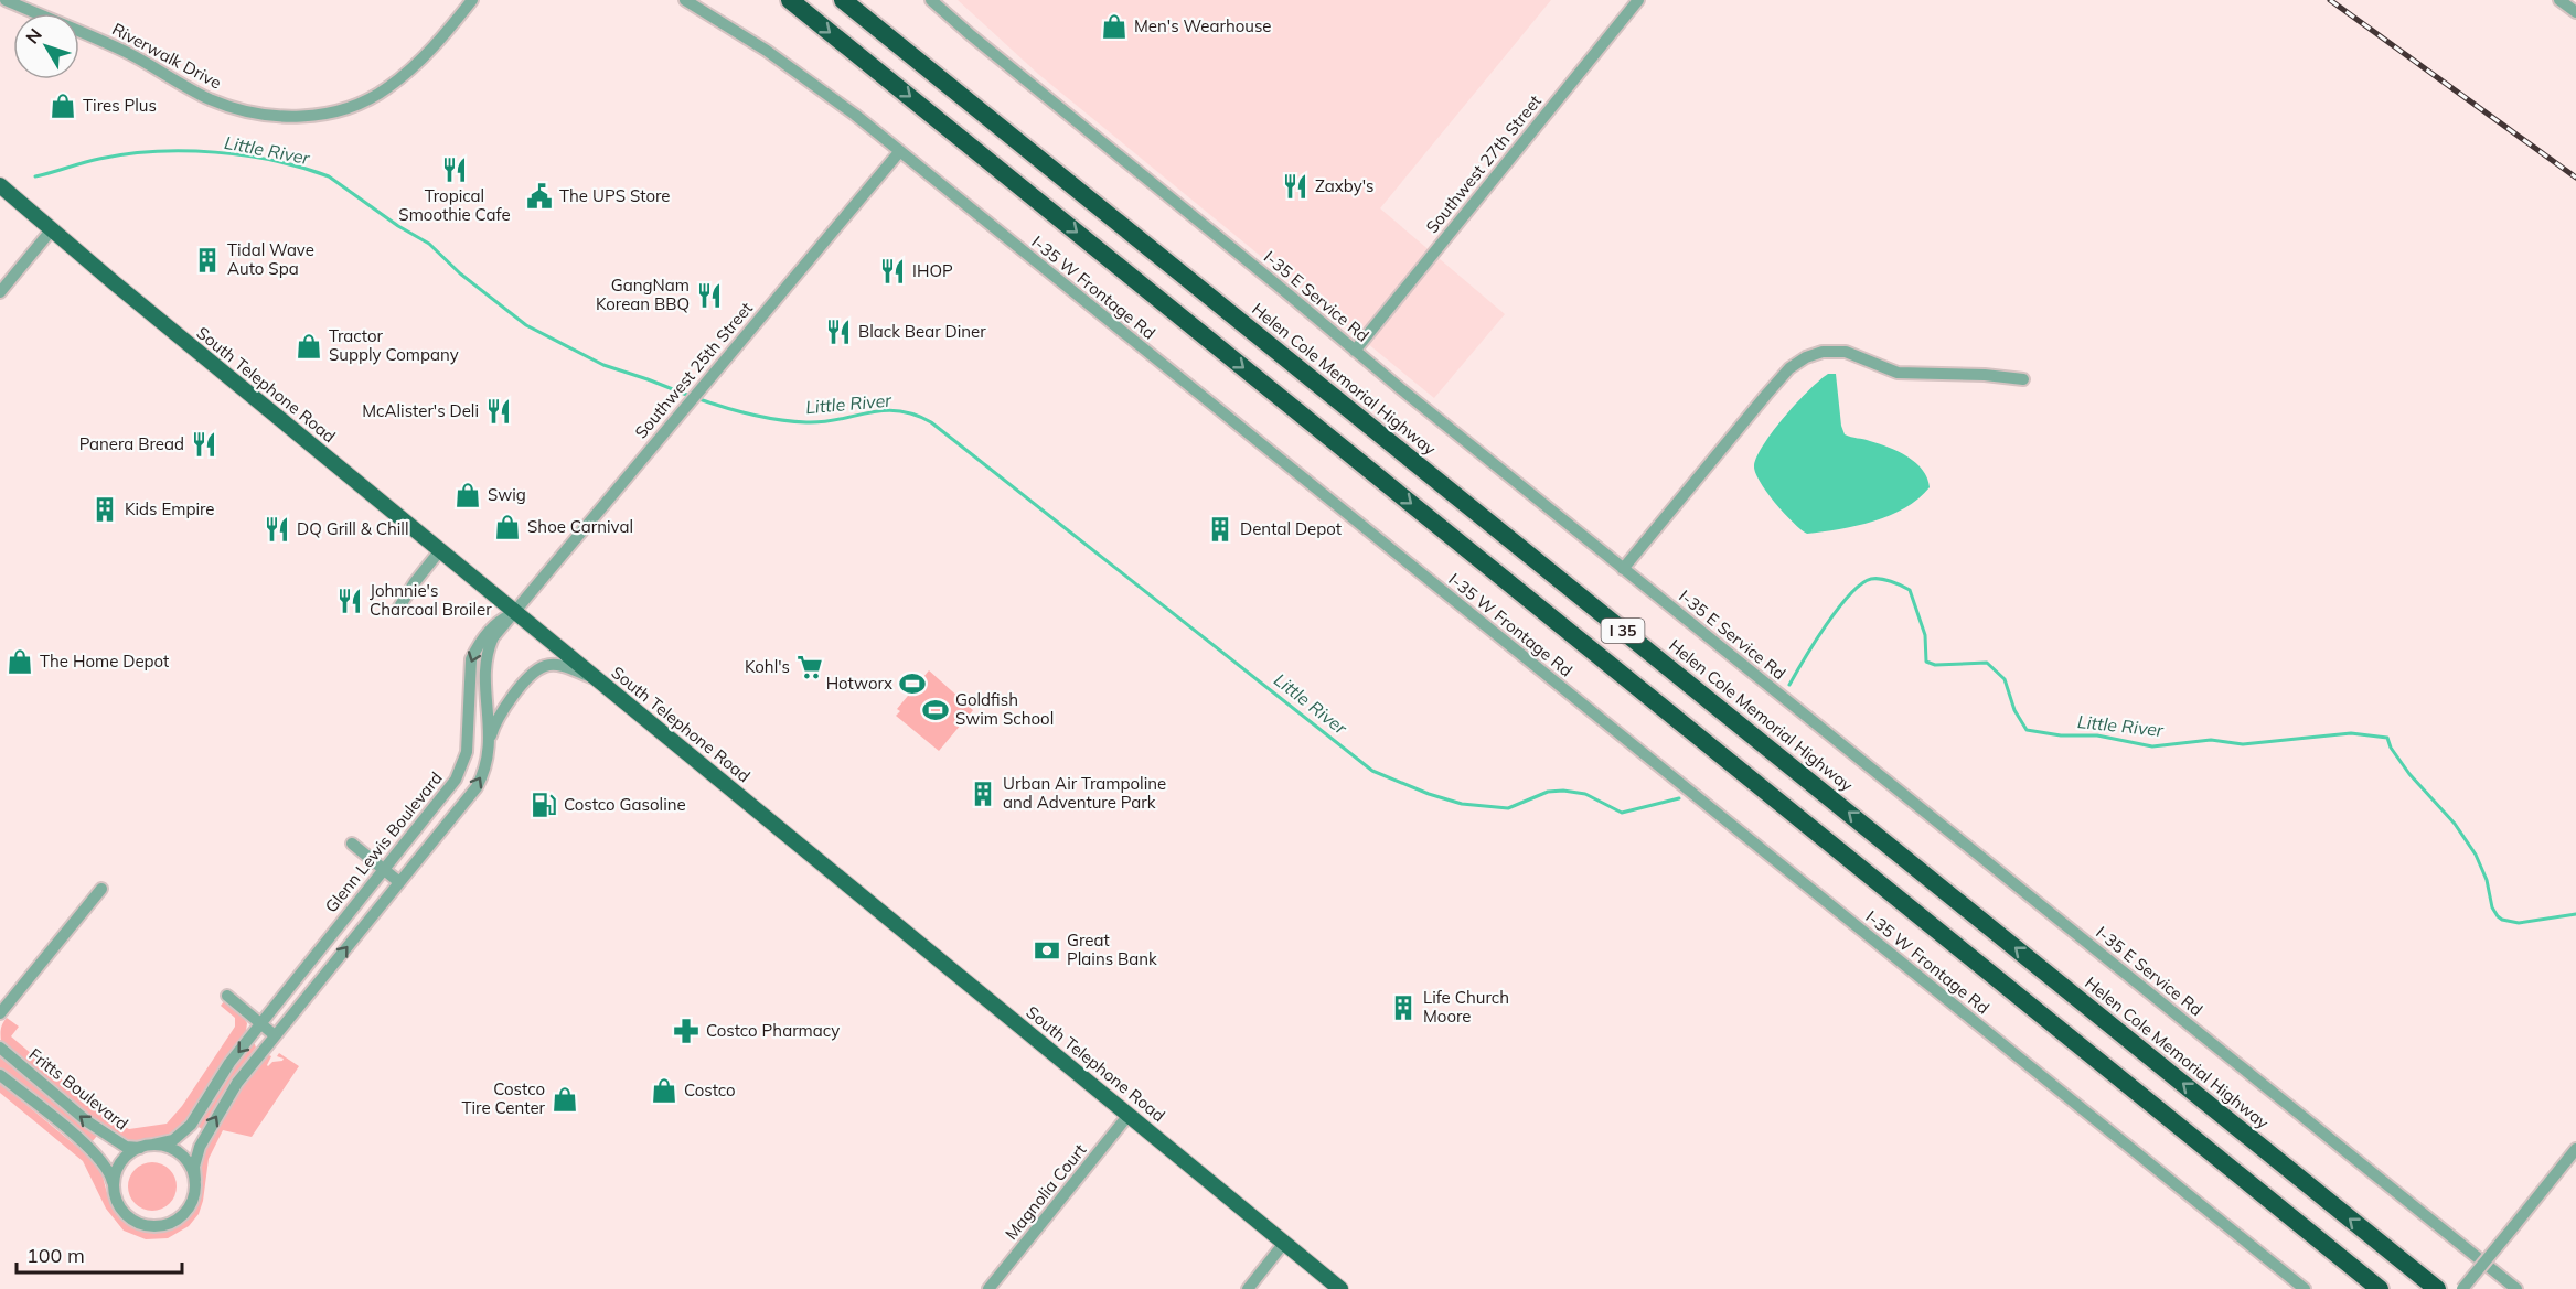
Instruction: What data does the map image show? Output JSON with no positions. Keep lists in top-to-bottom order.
{
  "streets": {
    "highway": ["Helen Cole Memorial Highway", "I 35"],
    "main road": ["South Telephone Road"],
    "street": [
      "Riverwalk Drive",
      "Southwest 27th Street",
      "I-35 W Frontage Rd",
      "I-35 E Service Rd",
      "Southwest 25th Street",
      "Glenn Lewis Boulevard",
      "Fritts Boulevard",
      "Magnolia Court"
    ]
  },
  "crossings": [
    ["Southwest 27th Street", "I-35 E Service Rd"],
    ["I-35 W Frontage Rd", "Southwest 25th Street"],
    ["Southwest 25th Street", "South Telephone Road"],
    ["Southwest 25th Street", "Glenn Lewis Boulevard"],
    ["South Telephone Road", "Glenn Lewis Boulevard"],
    ["South Telephone Road", "Magnolia Court"],
    ["Glenn Lewis Boulevard", "Fritts Boulevard"]
  ],
  "water": ["Little River"],
  "places": {
    "shop": [
      "Men's Wearhouse",
      "Tires Plus",
      "Tractor Supply Company",
      "Swig",
      "Shoe Carnival",
      "The Home Depot",
      "Costco",
      "Costco Tire Center"
    ],
    "restaurant": [
      "Tropical Smoothie Cafe",
      "Zaxby's",
      "IHOP",
      "GangNam Korean BBQ",
      "Black Bear Diner",
      "McAlister's Deli",
      "Panera Bread",
      "DQ Grill & Chill",
      "Johnnie's Charcoal Broiler"
    ],
    "public building": ["The UPS Store"],
    "building": [
      "Tidal Wave Auto Spa",
      "Kids Empire",
      "Dental Depot",
      "Urban Air Trampoline and Adventure Park",
      "Life Church Moore"
    ],
    "supermarket": ["Kohl's"],
    "sports": ["Hotworx", "Goldfish Swim School"],
    "fuel station": ["Costco Gasoline"],
    "bank": ["Great Plains Bank"],
    "pharmacy": ["Costco Pharmacy"]
  },
  "scale_bar": "100 m",
  "north": "top left"
}
